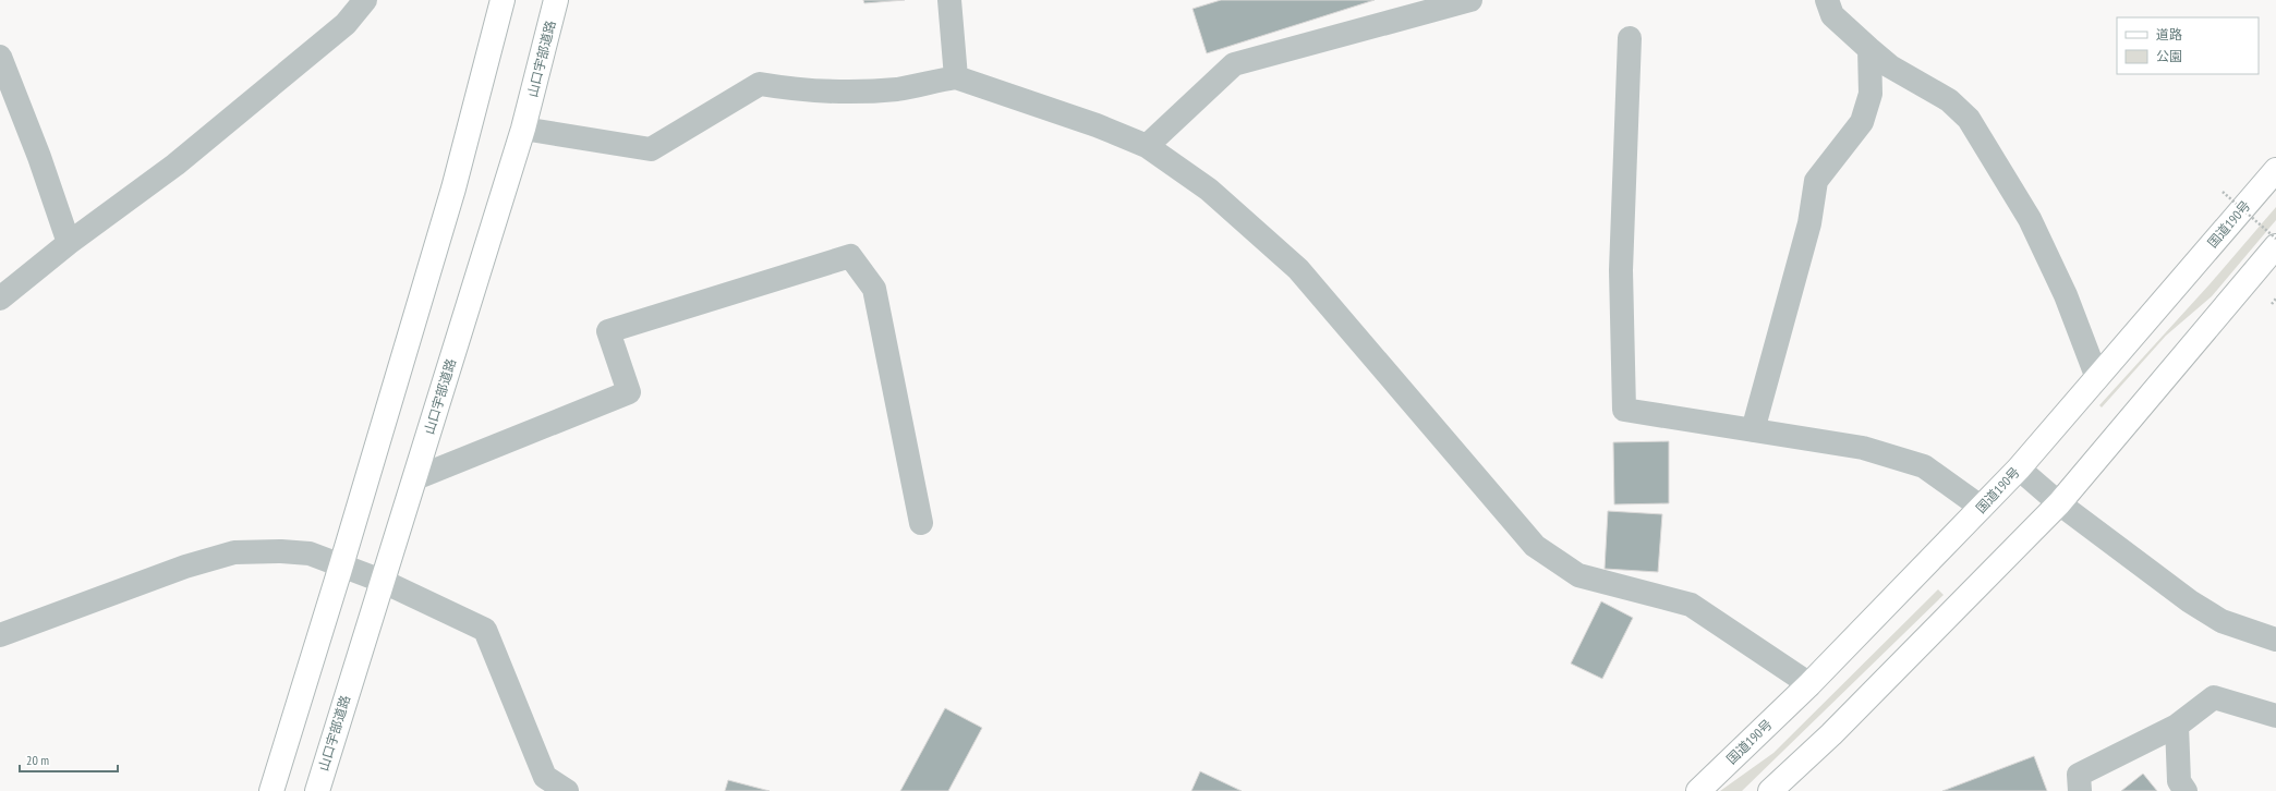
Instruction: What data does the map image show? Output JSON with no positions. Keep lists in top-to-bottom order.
{
  "streets": {
    "main road": ["山口宇部道路", "国道190号"]
  },
  "legend": ["道路", "公園"],
  "scale_bar": "20 m"
}
